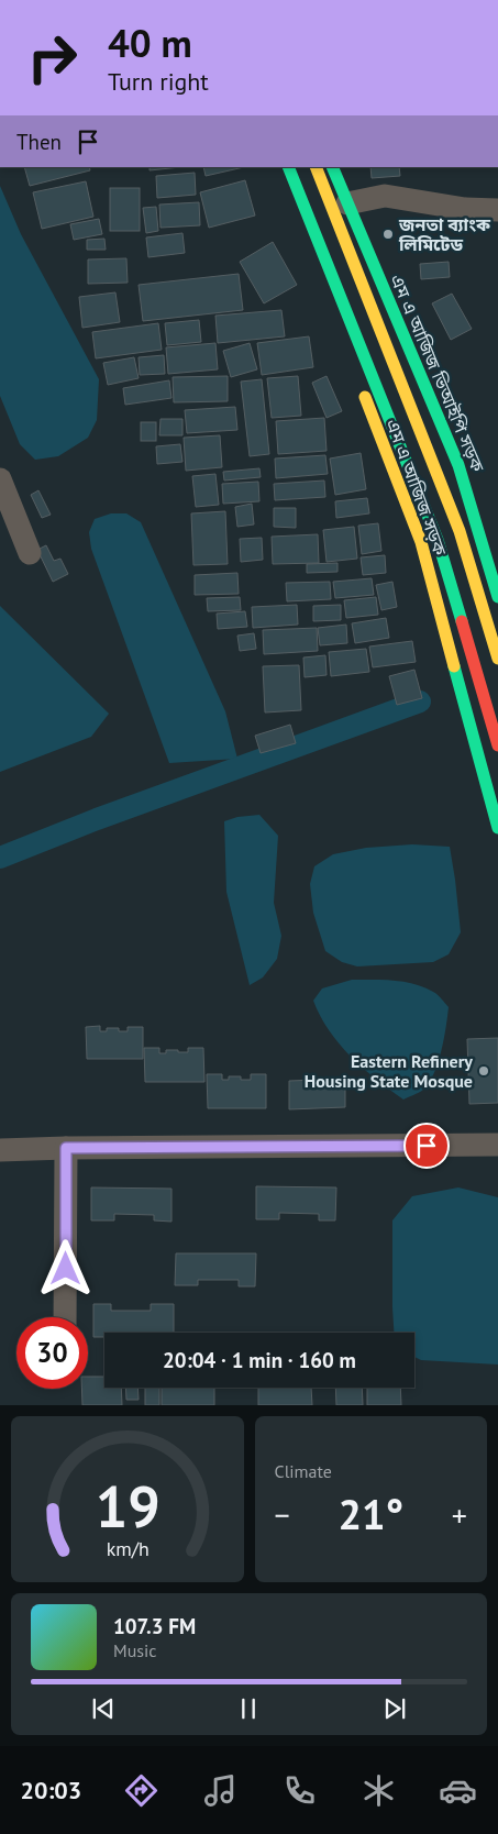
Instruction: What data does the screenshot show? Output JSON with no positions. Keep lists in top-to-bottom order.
{
  "streets": {
    "main road": ["এম এ আজিজ ভিআইপি সড়ক", "এম এ আজিজ সড়ক"]
  },
  "places": ["জনতা ব্যাংক লিমিটেড", "Eastern Refinery Housing State Mosque"],
  "page": {
    "turn": ["40 m", "Turn right"],
    "then": "Then",
    "limit": "30",
    "trip": "20:04 · 1 min · 160 m",
    "tile": "Climate",
    "heat": ["−", "21°", "+"],
    "song": ["107.3 FM", "Music"],
    "tabs": "20:03",
    "gauge": ["19", "km/h"]
  }
}
